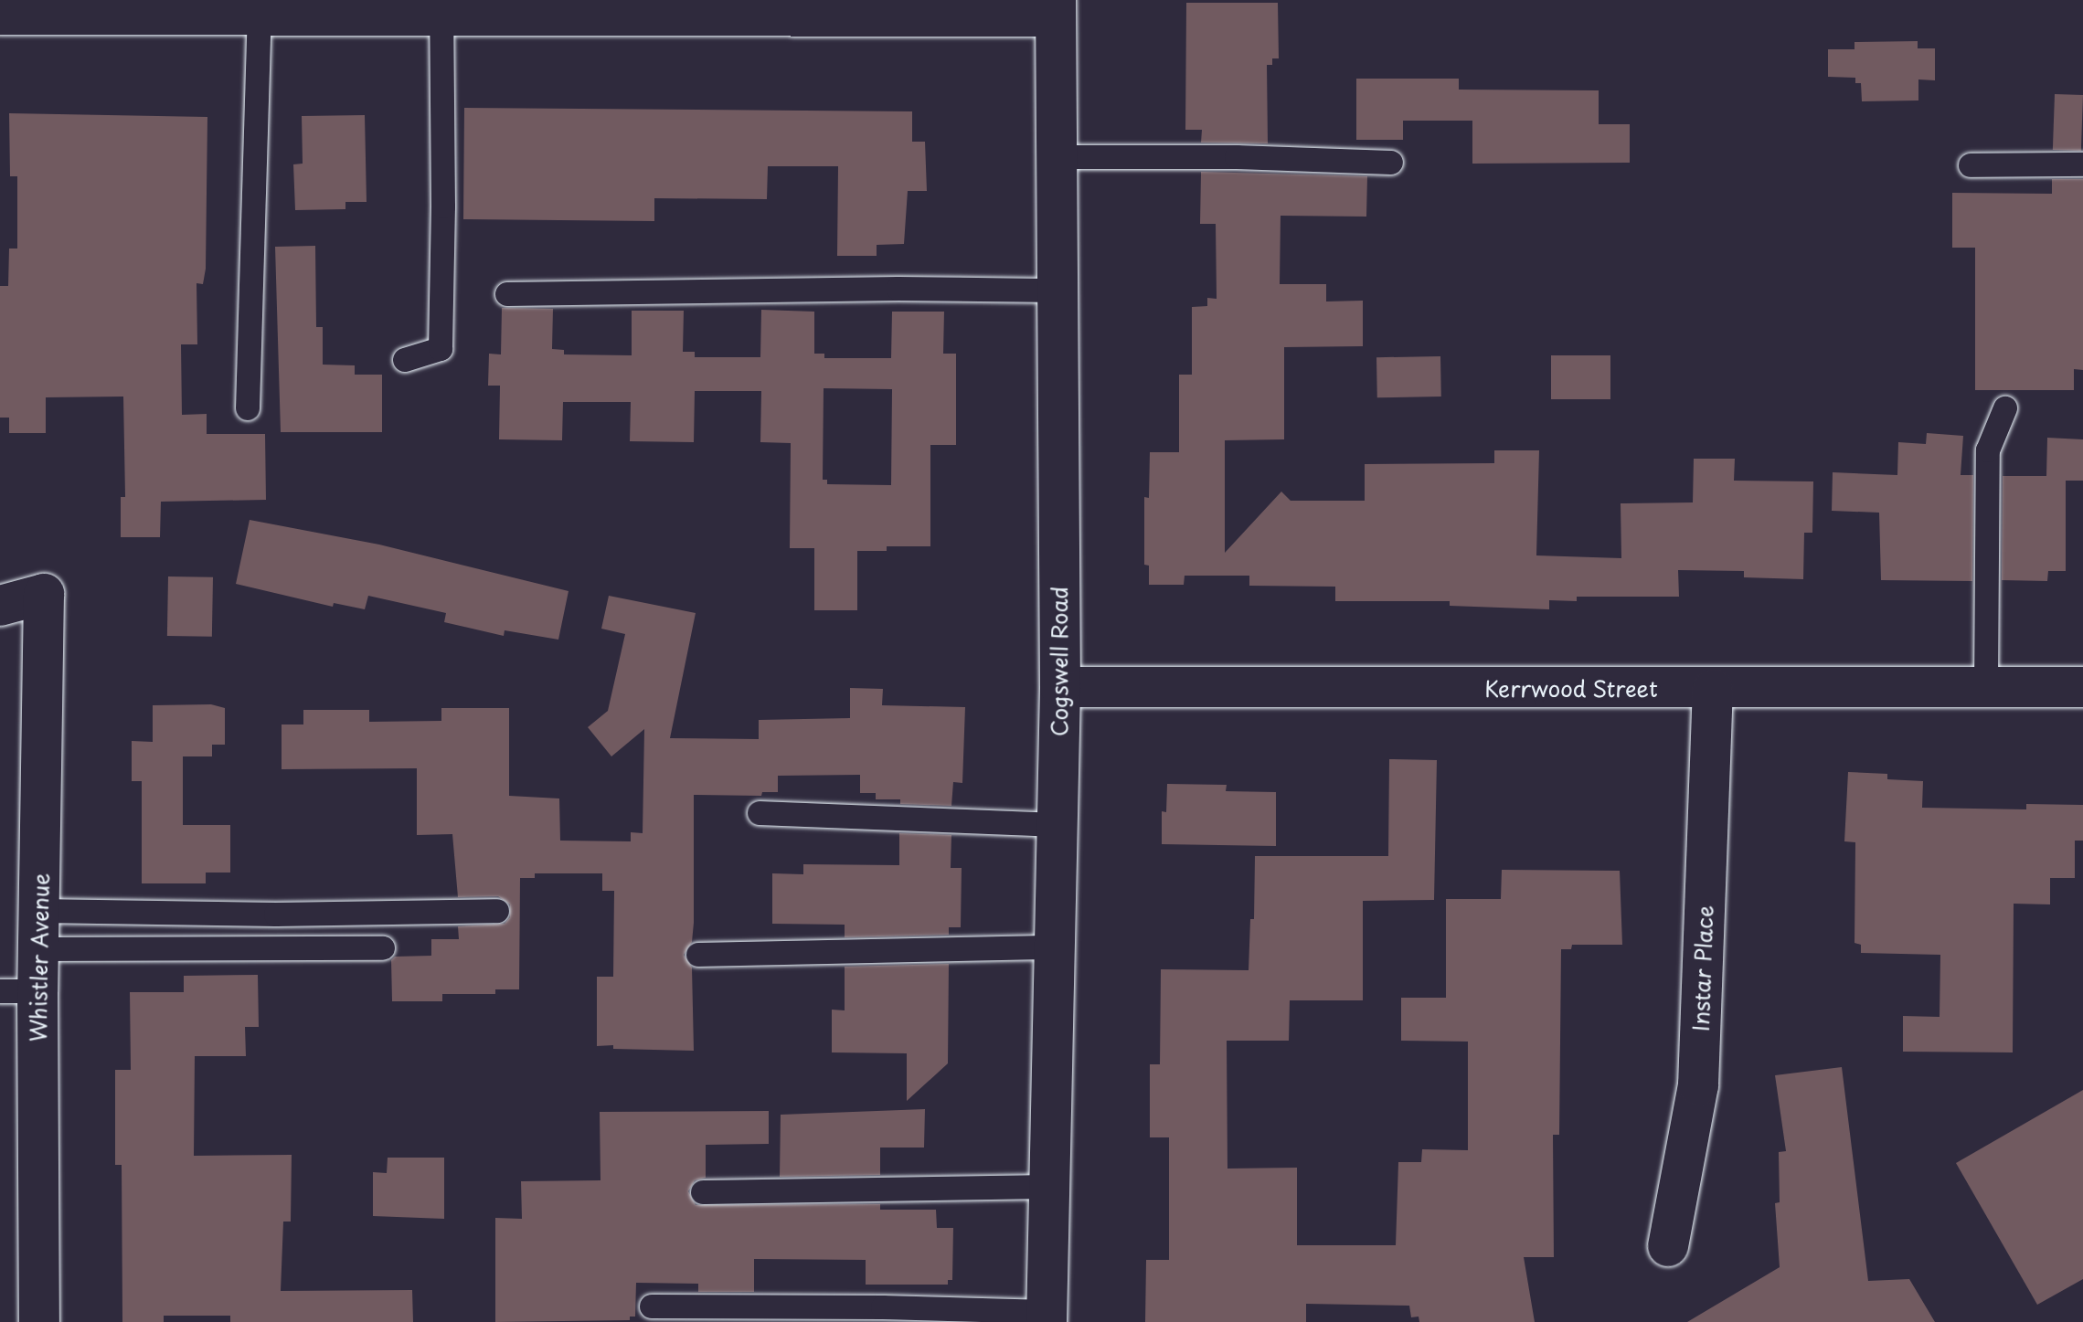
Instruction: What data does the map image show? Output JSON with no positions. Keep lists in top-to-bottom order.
{
  "streets": {
    "street": [
      "Cogswell Road",
      "Kerrwood Street",
      "Whistler Avenue",
      "Instar Place"
    ]
  },
  "crossings": [
    ["Cogswell Road", "Kerrwood Street"],
    ["Kerrwood Street", "Instar Place"]
  ]
}
